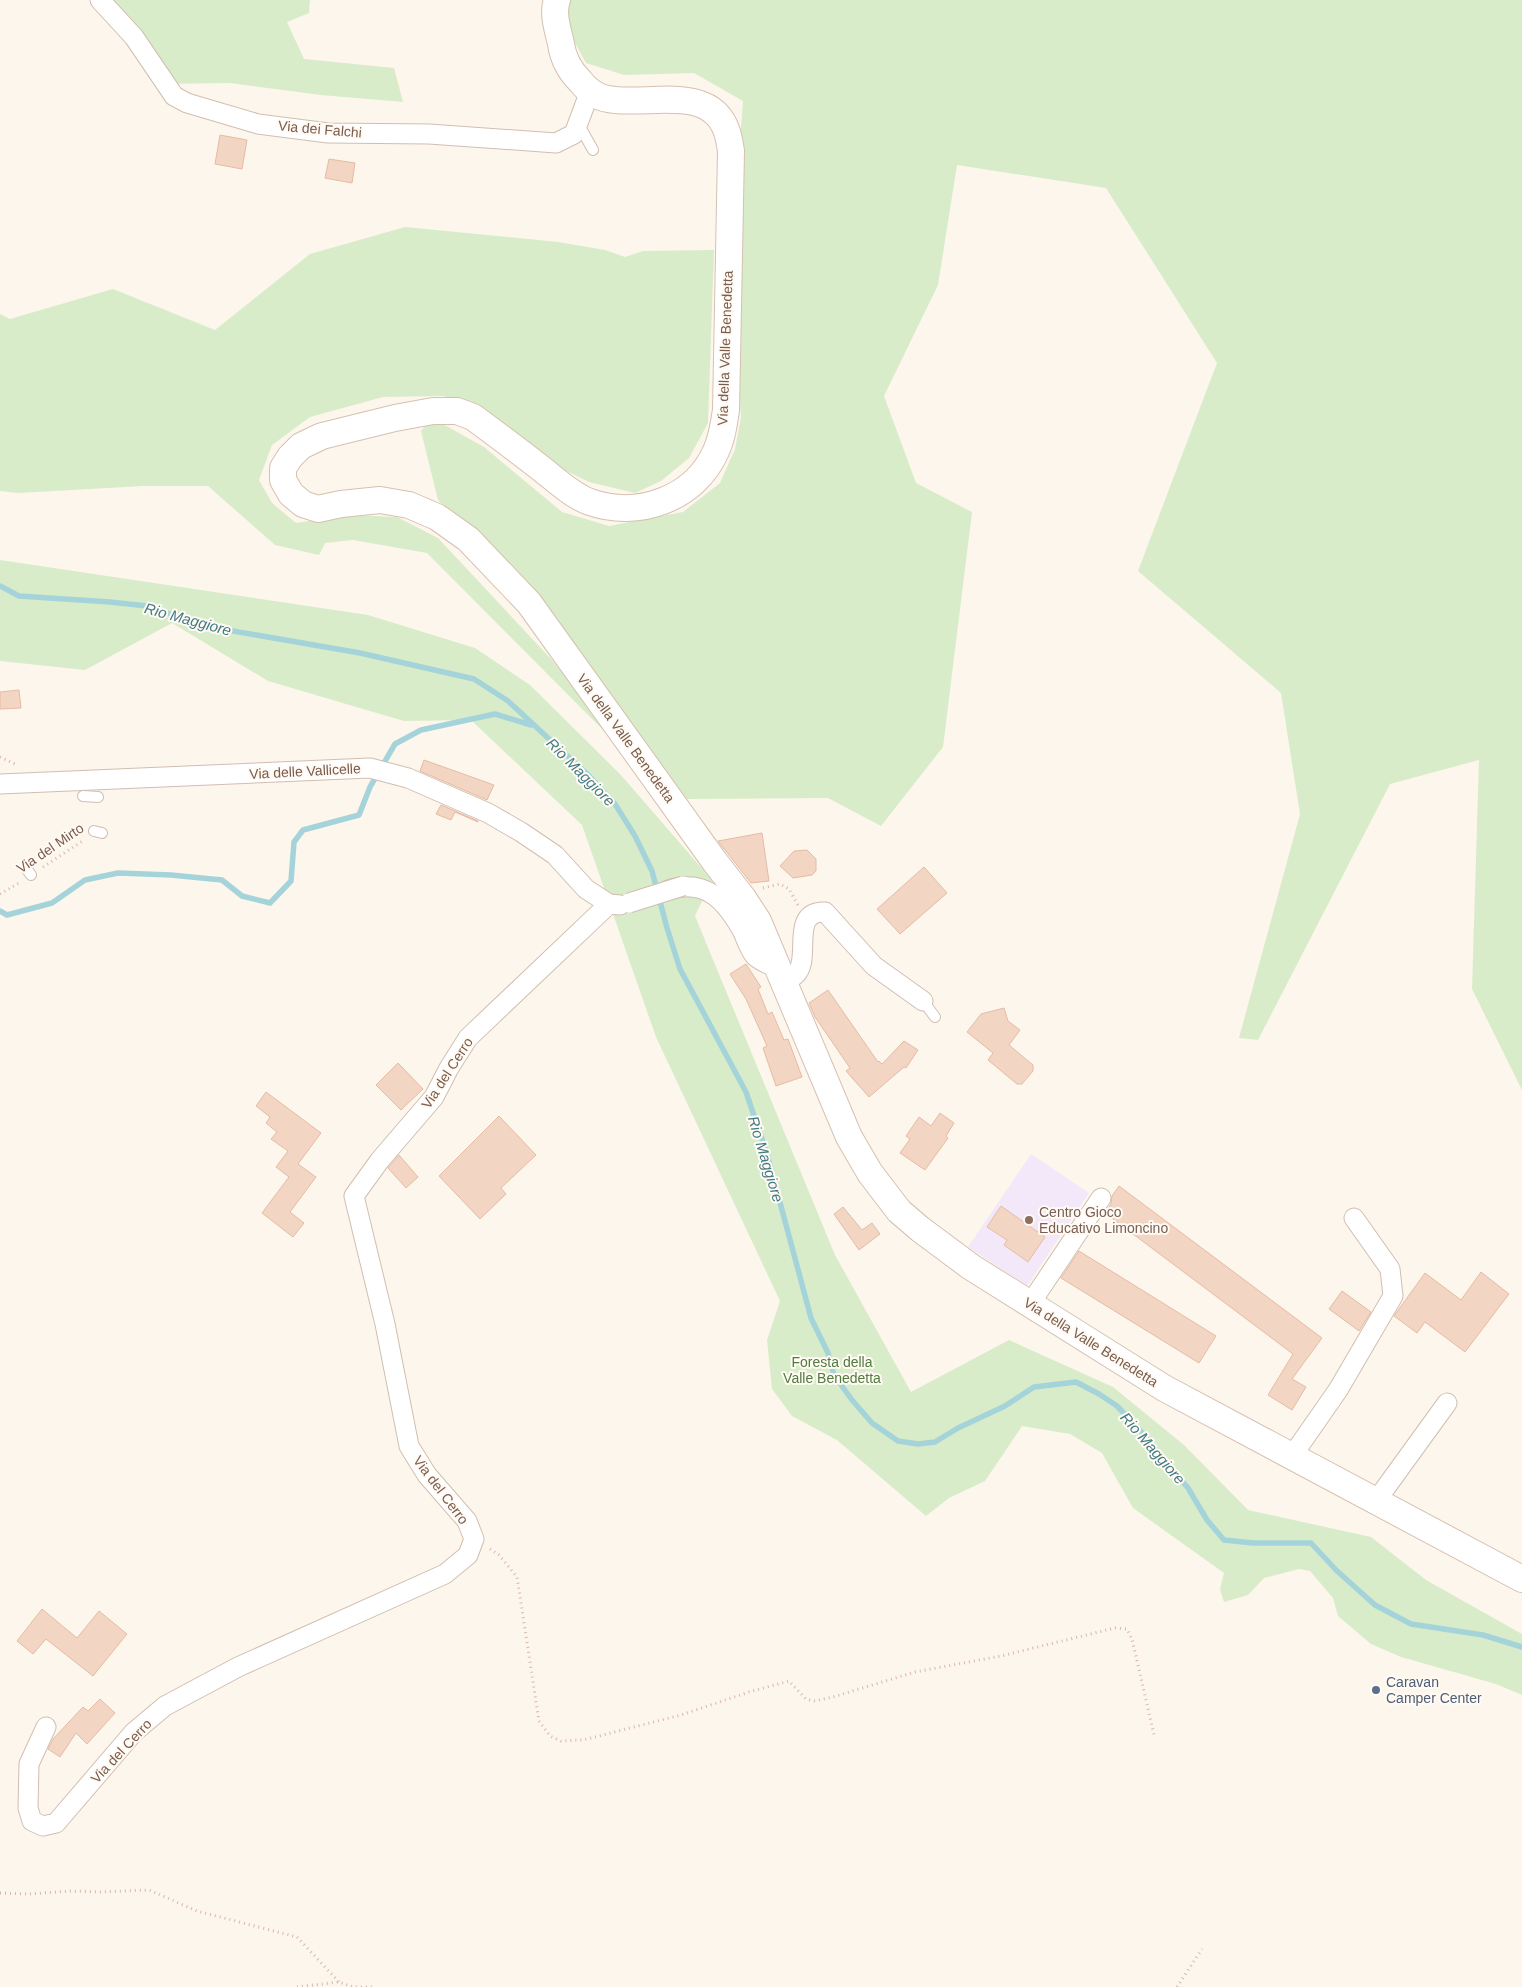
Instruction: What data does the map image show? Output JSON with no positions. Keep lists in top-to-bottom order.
{
  "streets": {
    "main road": ["Via della Valle Benedetta"],
    "street": ["Via dei Falchi", "Via delle Vallicelle", "Via del Cerro"],
    "path": ["Via del Mirto"]
  },
  "crossings": [
    ["Via delle Vallicelle", "Via del Cerro"]
  ],
  "water": ["Rio Maggiore"],
  "parks": ["Foresta della Valle Benedetta"],
  "places": ["Centro Gioco Educativo Limoncino", "Caravan Camper Center"]
}
